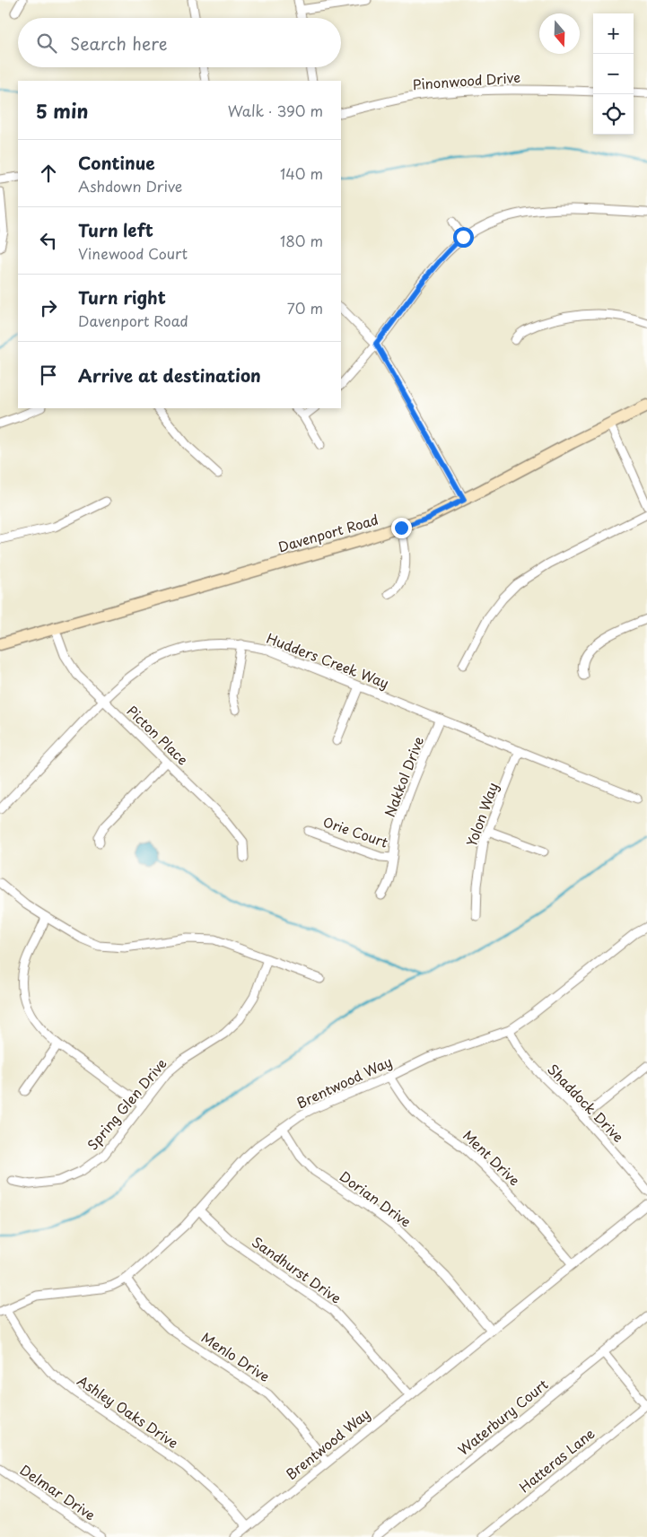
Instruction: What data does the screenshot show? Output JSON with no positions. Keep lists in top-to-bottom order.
{
  "streets": {
    "street": [
      "Pinonwood Drive",
      "Davenport Road",
      "Hudders Creek Way",
      "Picton Place",
      "Nakkol Drive",
      "Yolon Way",
      "Orie Court",
      "Brentwood Way",
      "Shaddock Drive",
      "Spring Glen Drive",
      "Ment Drive",
      "Dorian Drive",
      "Sandhurst Drive",
      "Menlo Drive",
      "Ashley Oaks Drive",
      "Waterbury Court",
      "Hatteras Lane",
      "Delmar Drive"
    ]
  },
  "crossings": [
    ["Davenport Road", "Picton Place"],
    ["Hudders Creek Way", "Picton Place"],
    ["Hudders Creek Way", "Nakkol Drive"],
    ["Hudders Creek Way", "Yolon Way"],
    ["Nakkol Drive", "Orie Court"],
    ["Brentwood Way", "Shaddock Drive"],
    ["Brentwood Way", "Ment Drive"],
    ["Brentwood Way", "Dorian Drive"],
    ["Brentwood Way", "Sandhurst Drive"],
    ["Brentwood Way", "Menlo Drive"],
    ["Brentwood Way", "Ashley Oaks Drive"]
  ],
  "north": "bottom",
  "page": {
    "map_buttons": ["+", "−"],
    "search": "Search here",
    "heading": ["5 min", "Walk · 390 m"],
    "list": [
      ["Continue", "Ashdown Drive", "140 m"],
      ["Turn left", "Vinewood Court", "180 m"],
      ["Turn right", "Davenport Road", "70 m"],
      "Arrive at destination"
    ]
  }
}
